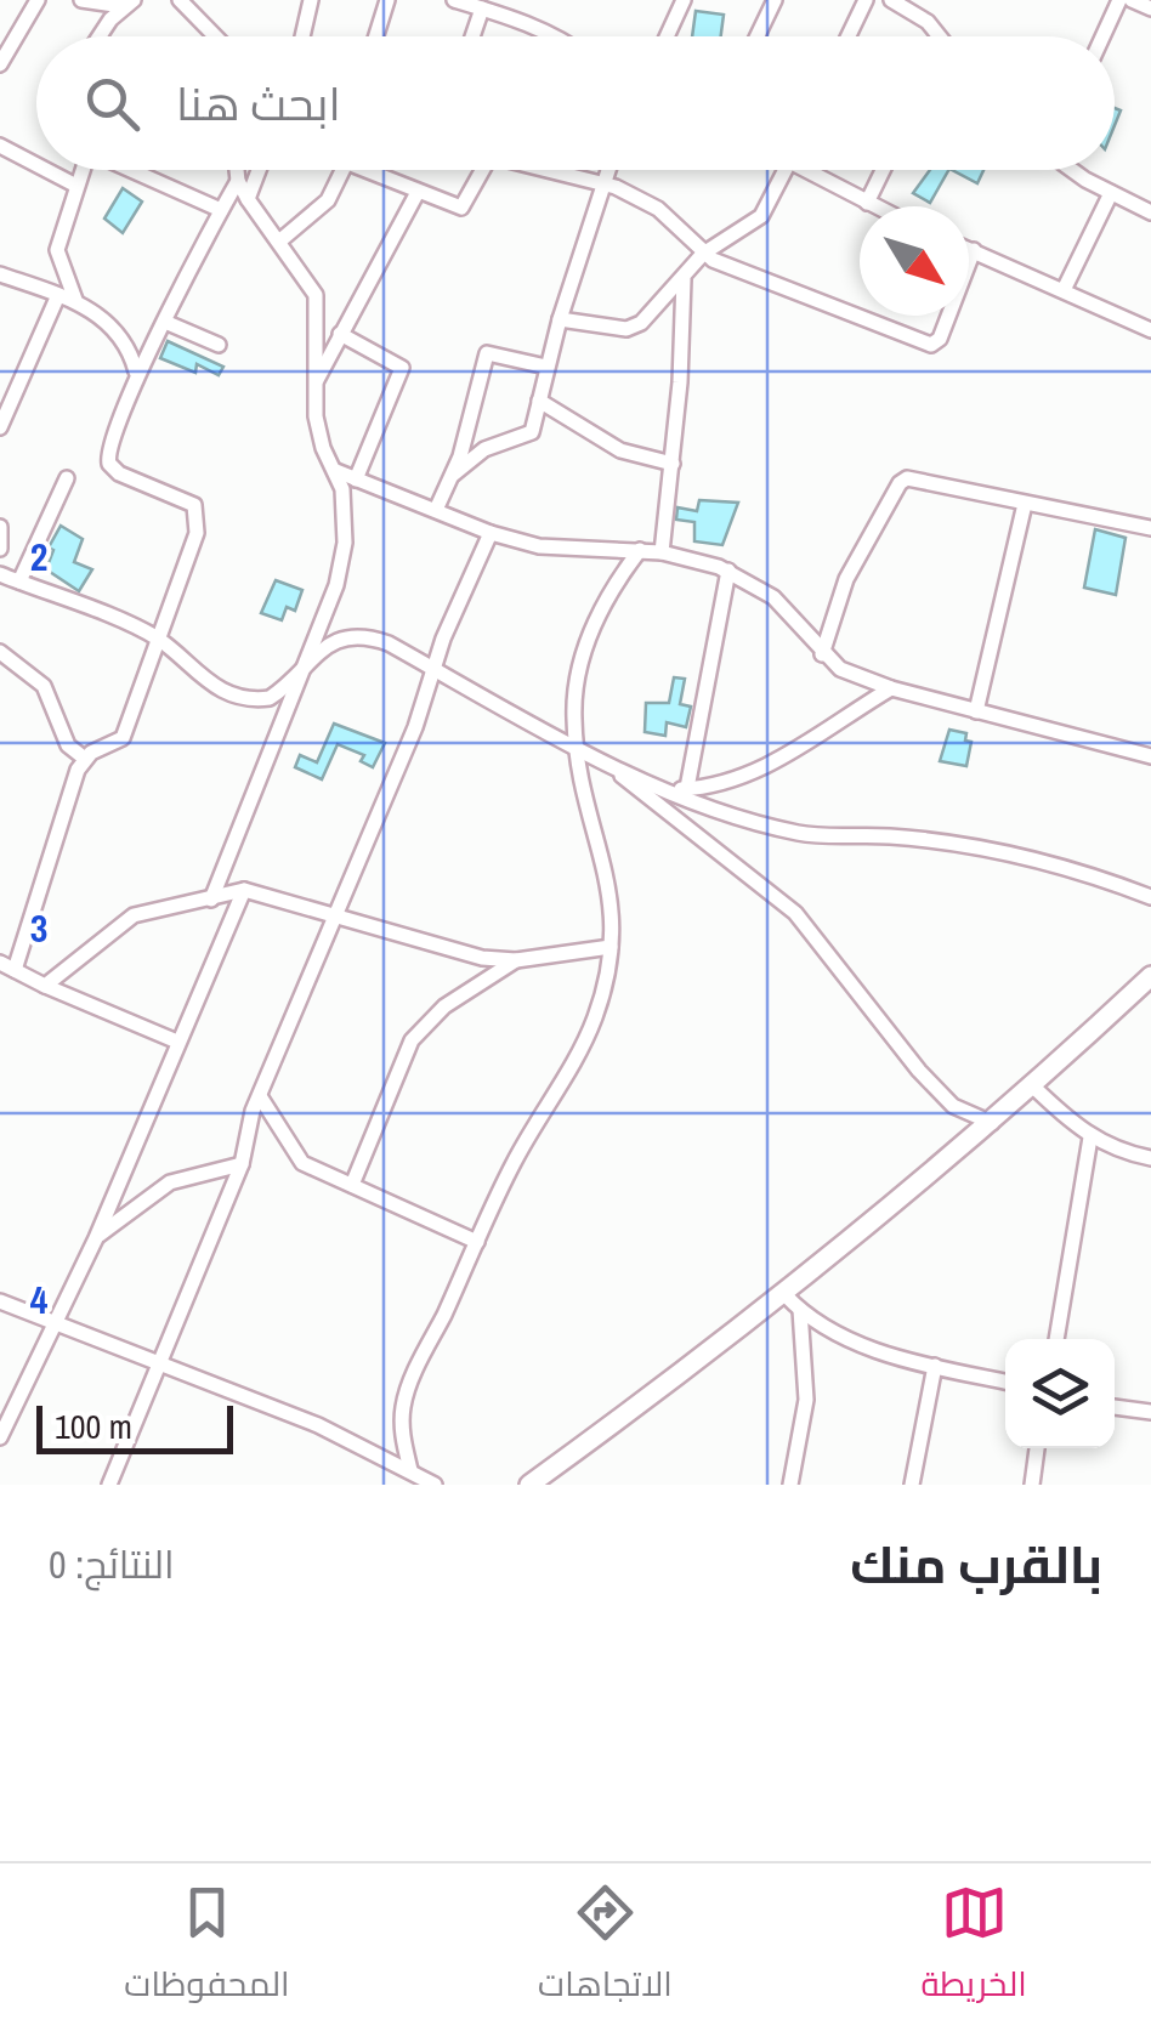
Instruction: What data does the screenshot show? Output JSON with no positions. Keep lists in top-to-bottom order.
{
  "scale_bar": "100 m",
  "north": "bottom right",
  "page": {
    "search": "ابحث هنا",
    "scale": "100 m",
    "heading": ["بالقرب منك", "النتائج: 0"],
    "nav": ["الخريطة", "الاتجاهات", "المحفوظات"]
  },
  "grid": {
    "rows": ["2", "3", "4"]
  }
}
